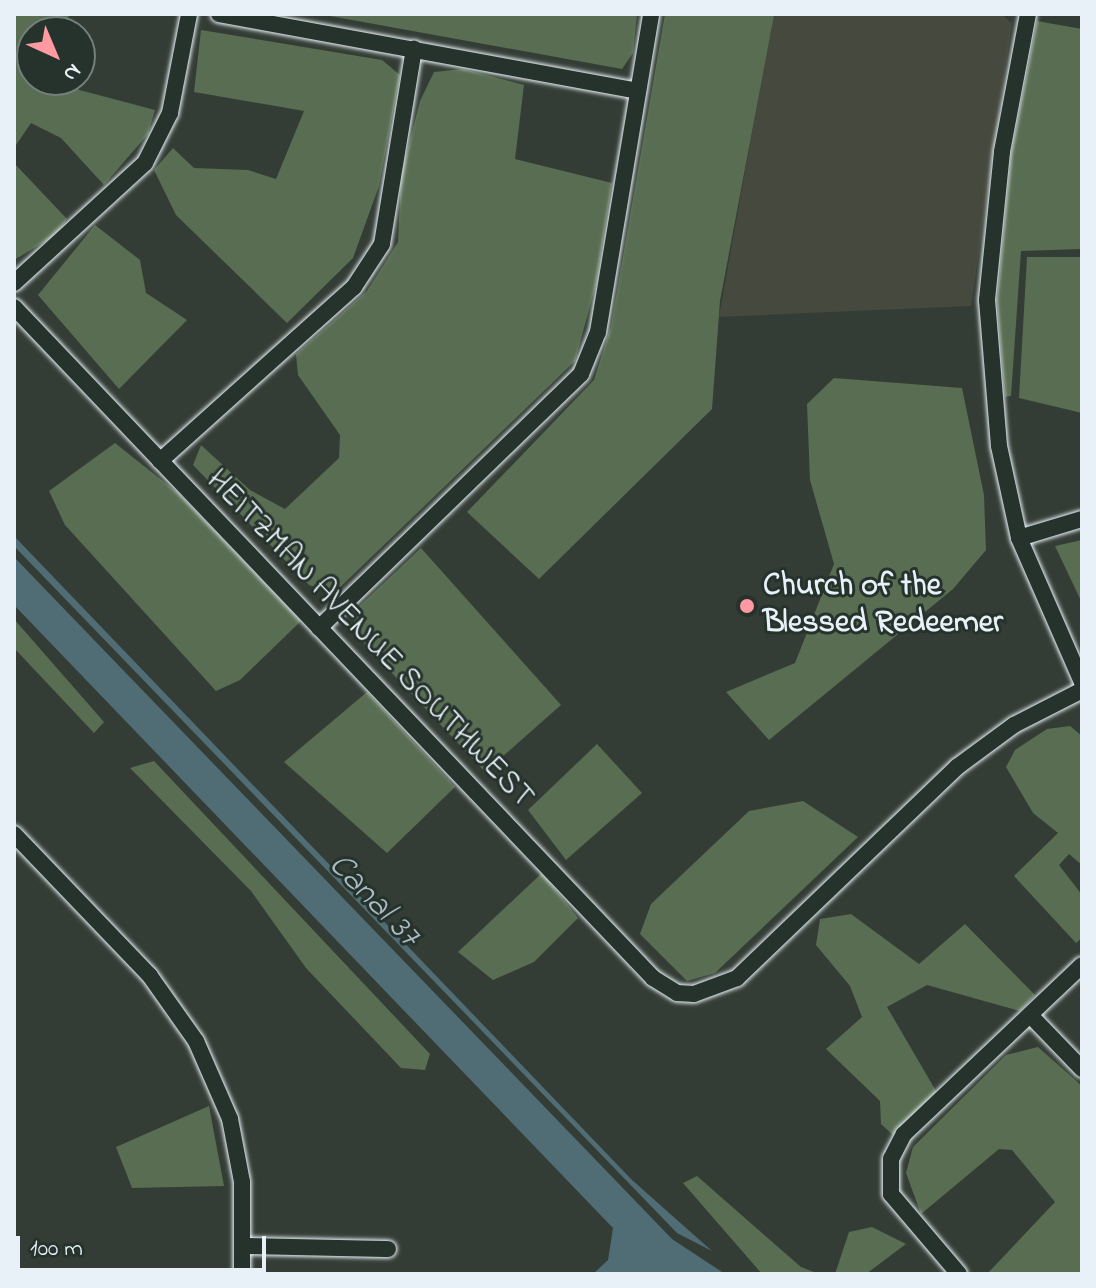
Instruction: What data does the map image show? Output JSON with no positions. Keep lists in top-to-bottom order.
{
  "streets": {
    "street": ["HEITZMAN AVENUE SOUTHWEST"]
  },
  "water": ["Canal 37"],
  "places": ["Church of the Blessed Redeemer"],
  "scale_bar": "100 m",
  "north": "bottom right"
}
